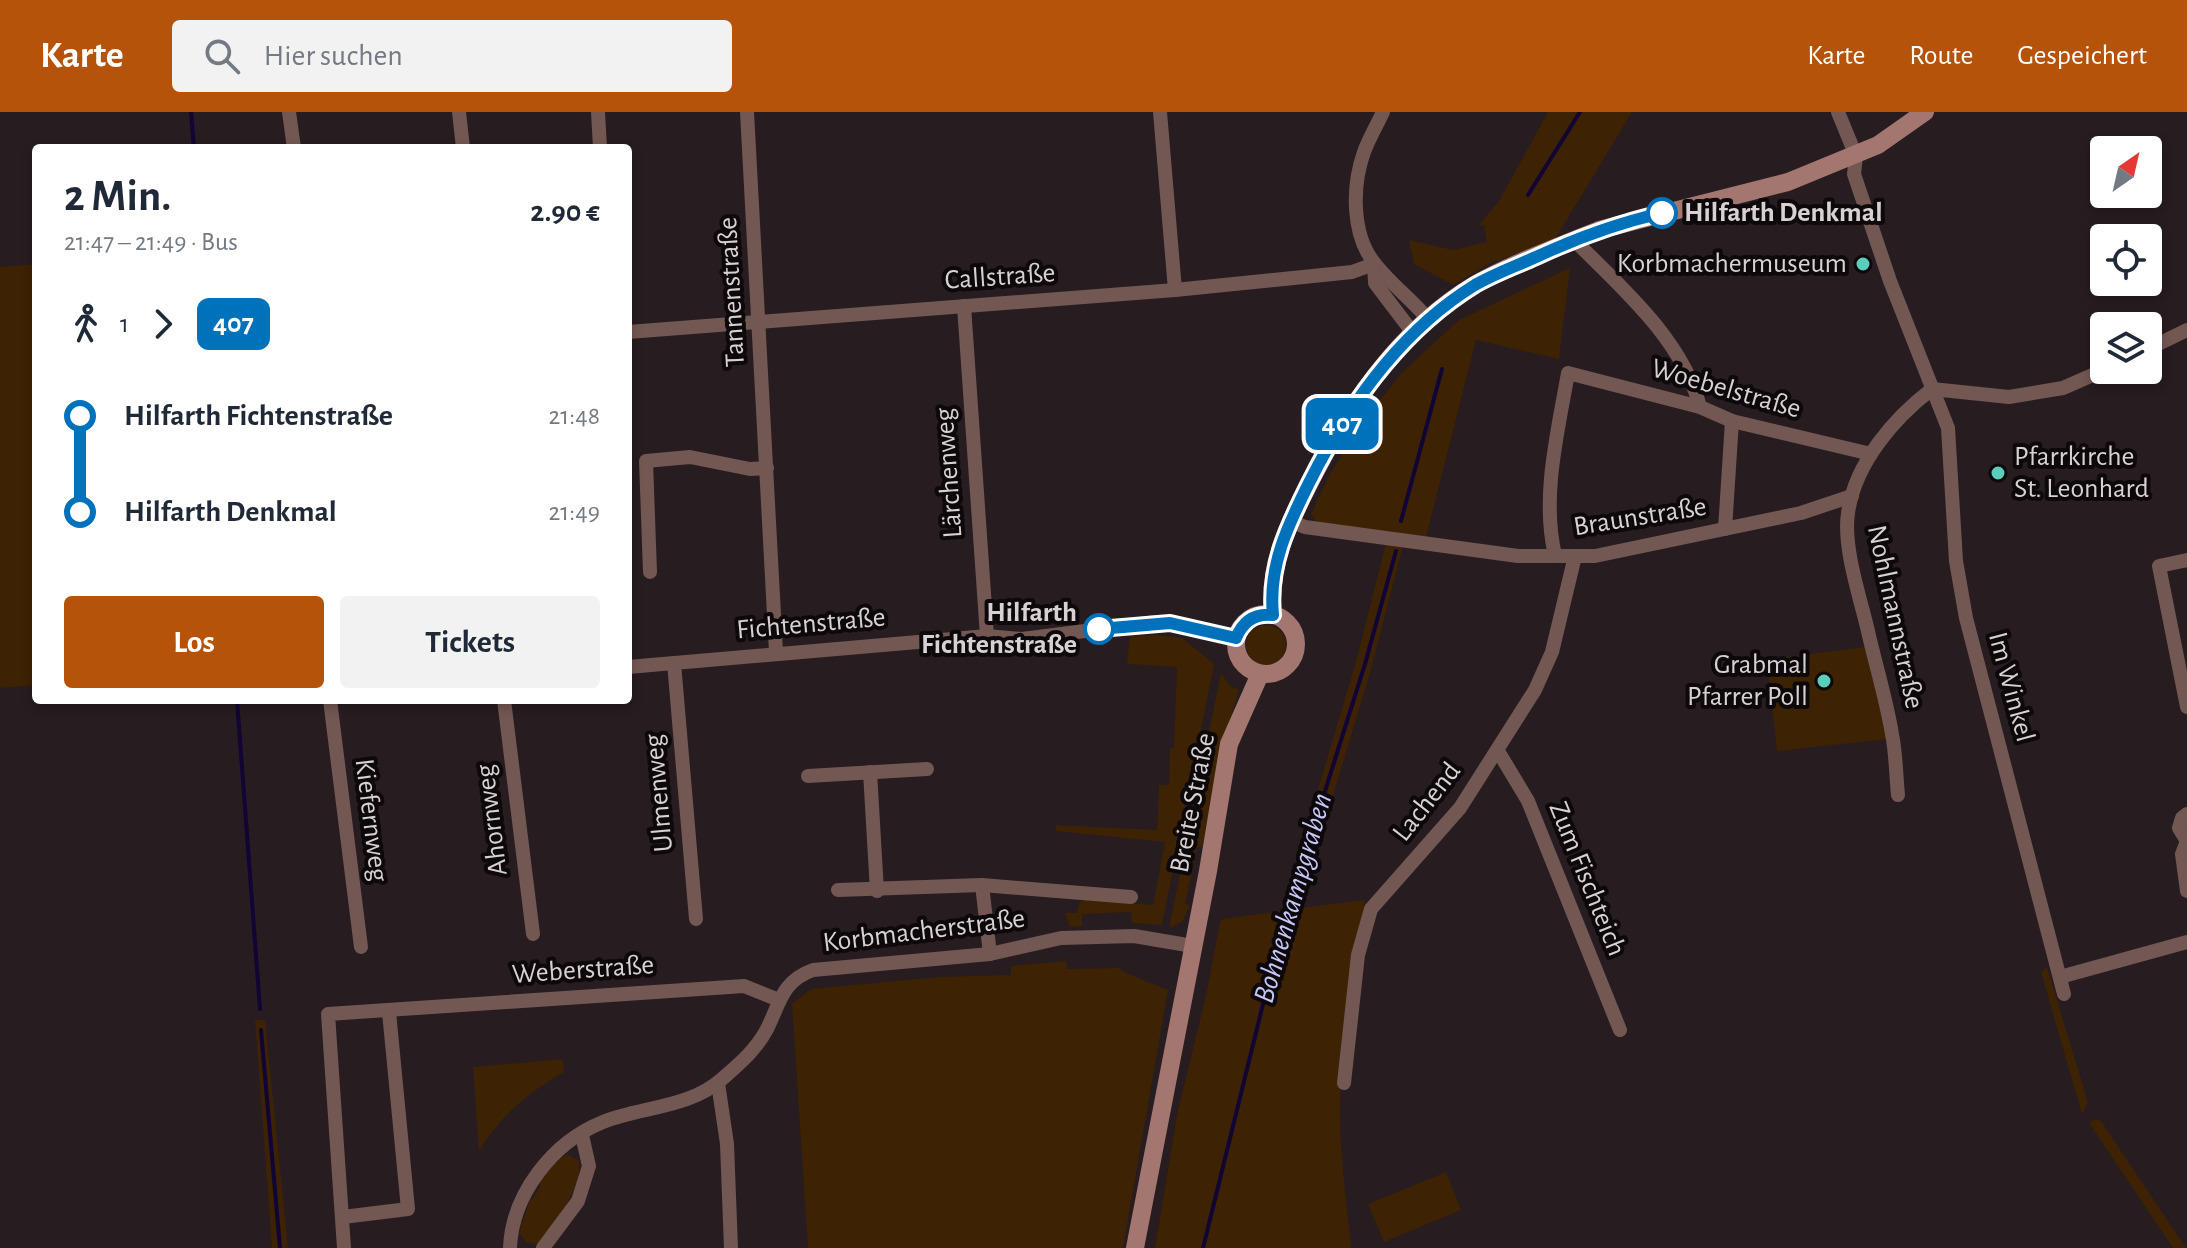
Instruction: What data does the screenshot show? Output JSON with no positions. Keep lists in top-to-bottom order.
{
  "streets": {
    "main road": ["Breite Straße"],
    "street": [
      "Callstraße",
      "Tannenstraße",
      "Woebelstraße",
      "Lärchenweg",
      "Braunstraße",
      "Nohlmannstraße",
      "Fichtenstraße",
      "Im Winkel",
      "Ulmenweg",
      "Lachend",
      "Kiefernweg",
      "Ahornweg",
      "Zum Fischteich",
      "Korbmacherstraße",
      "Weberstraße"
    ]
  },
  "crossings": [
    ["Callstraße", "Tannenstraße"],
    ["Callstraße", "Lärchenweg"],
    ["Tannenstraße", "Fichtenstraße"],
    ["Woebelstraße", "Braunstraße"],
    ["Woebelstraße", "Nohlmannstraße"],
    ["Lärchenweg", "Fichtenstraße"],
    ["Braunstraße", "Nohlmannstraße"],
    ["Braunstraße", "Lachend"],
    ["Nohlmannstraße", "Im Winkel"],
    ["Fichtenstraße", "Ulmenweg"],
    ["Fichtenstraße", "Breite Straße"],
    ["Lachend", "Zum Fischteich"],
    ["Breite Straße", "Korbmacherstraße"],
    ["Korbmacherstraße", "Weberstraße"]
  ],
  "water": ["Bohnenkampgraben"],
  "places": [
    "Hilfarth Denkmal",
    "Korbmachermuseum",
    "Pfarrkirche St. Leonhard",
    "Hilfarth Fichtenstraße",
    "Grabmal Pfarrer Poll"
  ],
  "lines": ["bus line 407"],
  "north": "top right",
  "page": {
    "header": "Karte",
    "search": "Hier suchen",
    "nav": ["Karte", "Route", "Gespeichert"],
    "on_map": "407",
    "heading": ["2 Min.", "21:47 – 21:49 · Bus", "2.90 €"],
    "legs": ["1", "407"],
    "list": [
      {
        "name": "Hilfarth Fichtenstraße",
        "value": "21:48"
      },
      {
        "name": "Hilfarth Denkmal",
        "value": "21:49"
      }
    ],
    "buttons": ["Los", "Tickets"]
  }
}
